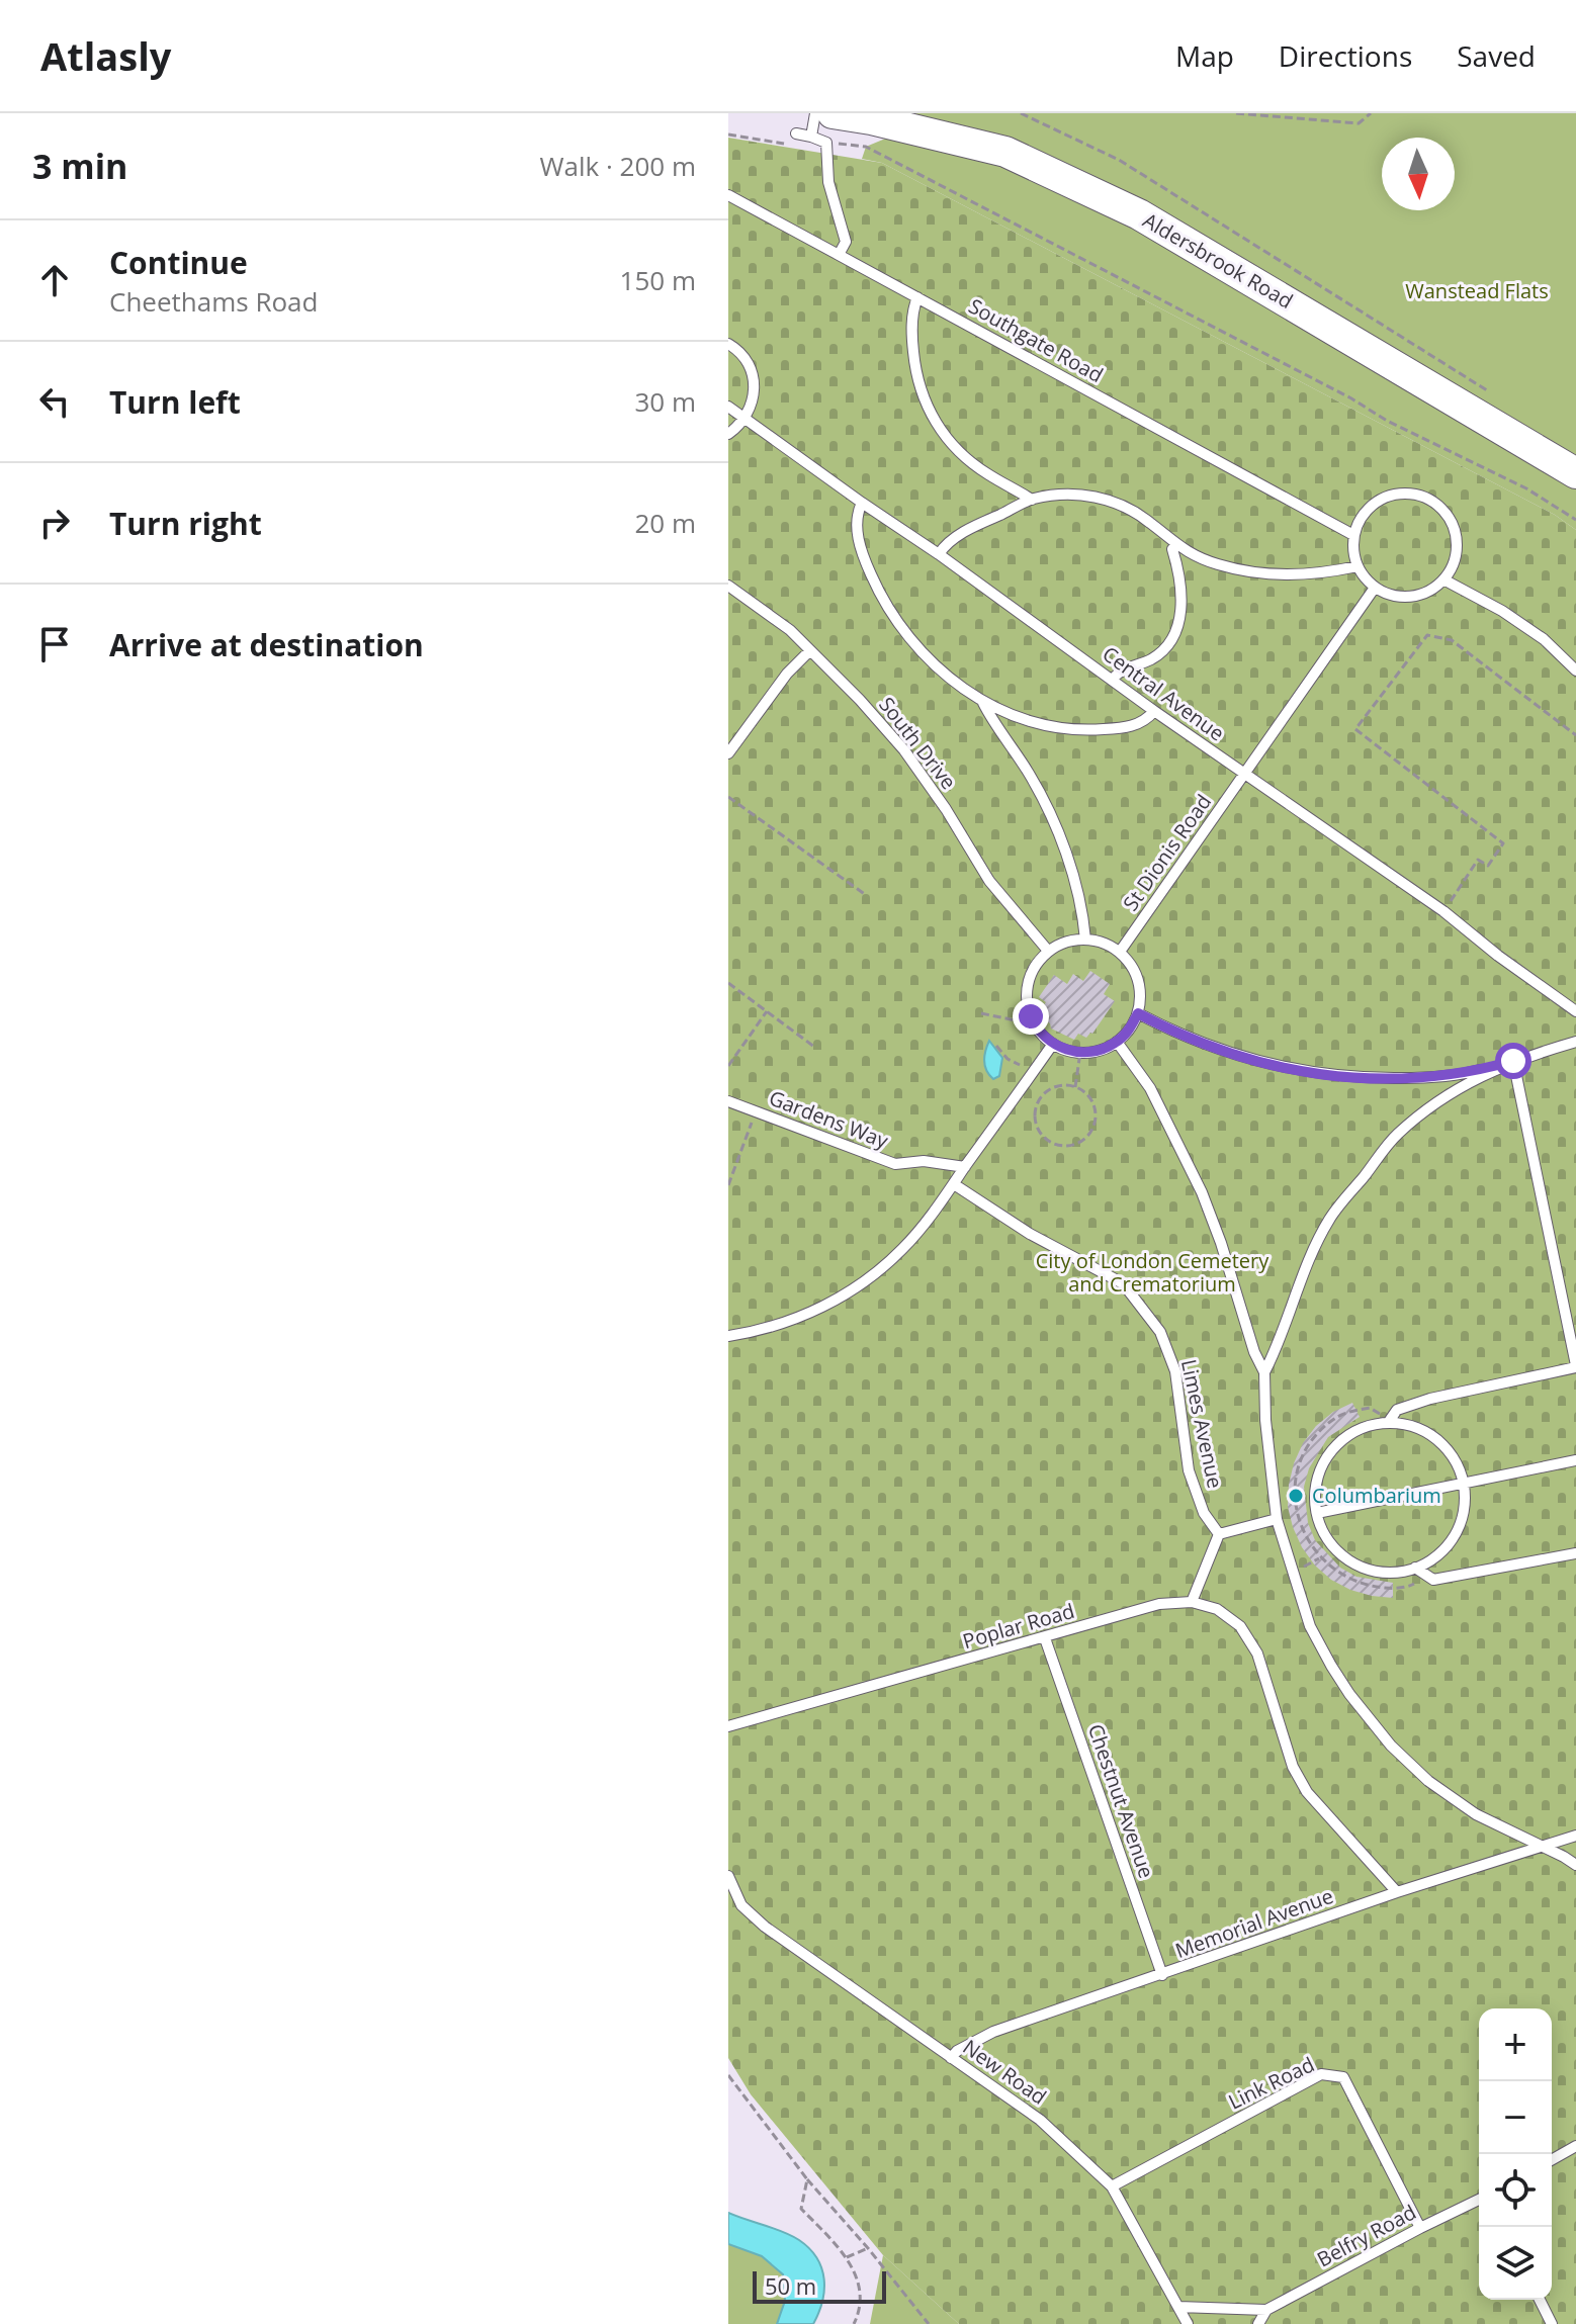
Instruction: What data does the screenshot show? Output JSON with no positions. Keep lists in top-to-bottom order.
{
  "streets": {
    "main road": ["Aldersbrook Road"],
    "lane": [
      "Southgate Road",
      "Central Avenue",
      "South Drive",
      "St Dionis Road",
      "Gardens Way",
      "Limes Avenue",
      "Poplar Road",
      "Chestnut Avenue",
      "Memorial Avenue",
      "New Road",
      "Link Road",
      "Belfry Road"
    ]
  },
  "crossings": [
    ["Southgate Road", "St Dionis Road"],
    ["Central Avenue", "St Dionis Road"],
    ["South Drive", "St Dionis Road"],
    ["Gardens Way", "Limes Avenue"],
    ["Poplar Road", "Chestnut Avenue"],
    ["Chestnut Avenue", "Memorial Avenue"],
    ["Memorial Avenue", "New Road"],
    ["New Road", "Link Road"],
    ["Link Road", "Belfry Road"]
  ],
  "parks": ["Wanstead Flats", "City of London Cemetery and Crematorium"],
  "places": ["Columbarium"],
  "scale_bar": "50 m",
  "north": "bottom",
  "page": {
    "header": "Atlasly",
    "nav": ["Map", "Directions", "Saved"],
    "heading": ["3 min", "Walk · 200 m"],
    "list": [
      ["Continue", "Cheethams Road", "150 m"],
      ["Turn left", "30 m"],
      ["Turn right", "20 m"],
      "Arrive at destination"
    ],
    "map_buttons": ["+", "−"],
    "scale": "50 m"
  }
}
